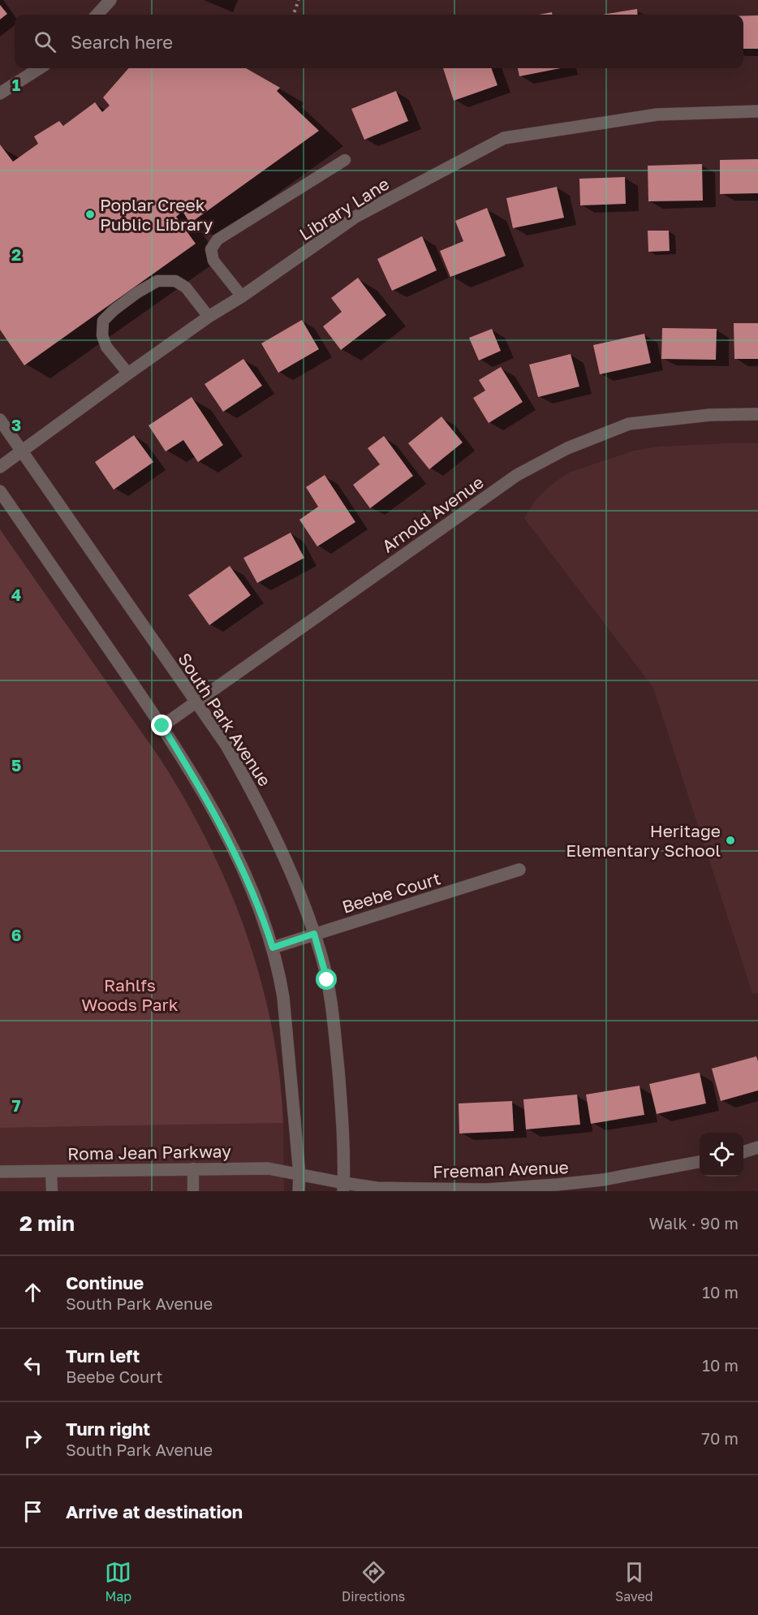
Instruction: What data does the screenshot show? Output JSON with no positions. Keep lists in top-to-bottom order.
{
  "streets": {
    "street": [
      "Library Lane",
      "Arnold Avenue",
      "South Park Avenue",
      "Beebe Court",
      "Roma Jean Parkway",
      "Freeman Avenue"
    ]
  },
  "crossings": [
    ["Library Lane", "South Park Avenue"],
    ["Arnold Avenue", "South Park Avenue"],
    ["South Park Avenue", "Beebe Court"],
    ["South Park Avenue", "Freeman Avenue"],
    ["Roma Jean Parkway", "Freeman Avenue"]
  ],
  "parks": ["Rahlfs Woods Park"],
  "places": ["Poplar Creek Public Library", "Heritage Elementary School"],
  "page": {
    "search": "Search here",
    "heading": ["2 min", "Walk · 90 m"],
    "list": [
      ["Continue", "South Park Avenue", "10 m"],
      ["Turn left", "Beebe Court", "10 m"],
      ["Turn right", "South Park Avenue", "70 m"],
      "Arrive at destination"
    ],
    "nav": ["Map", "Directions", "Saved"]
  },
  "grid": {
    "rows": [
      "1",
      "2",
      "3",
      "4",
      "5",
      "6",
      "7"
    ]
  }
}
